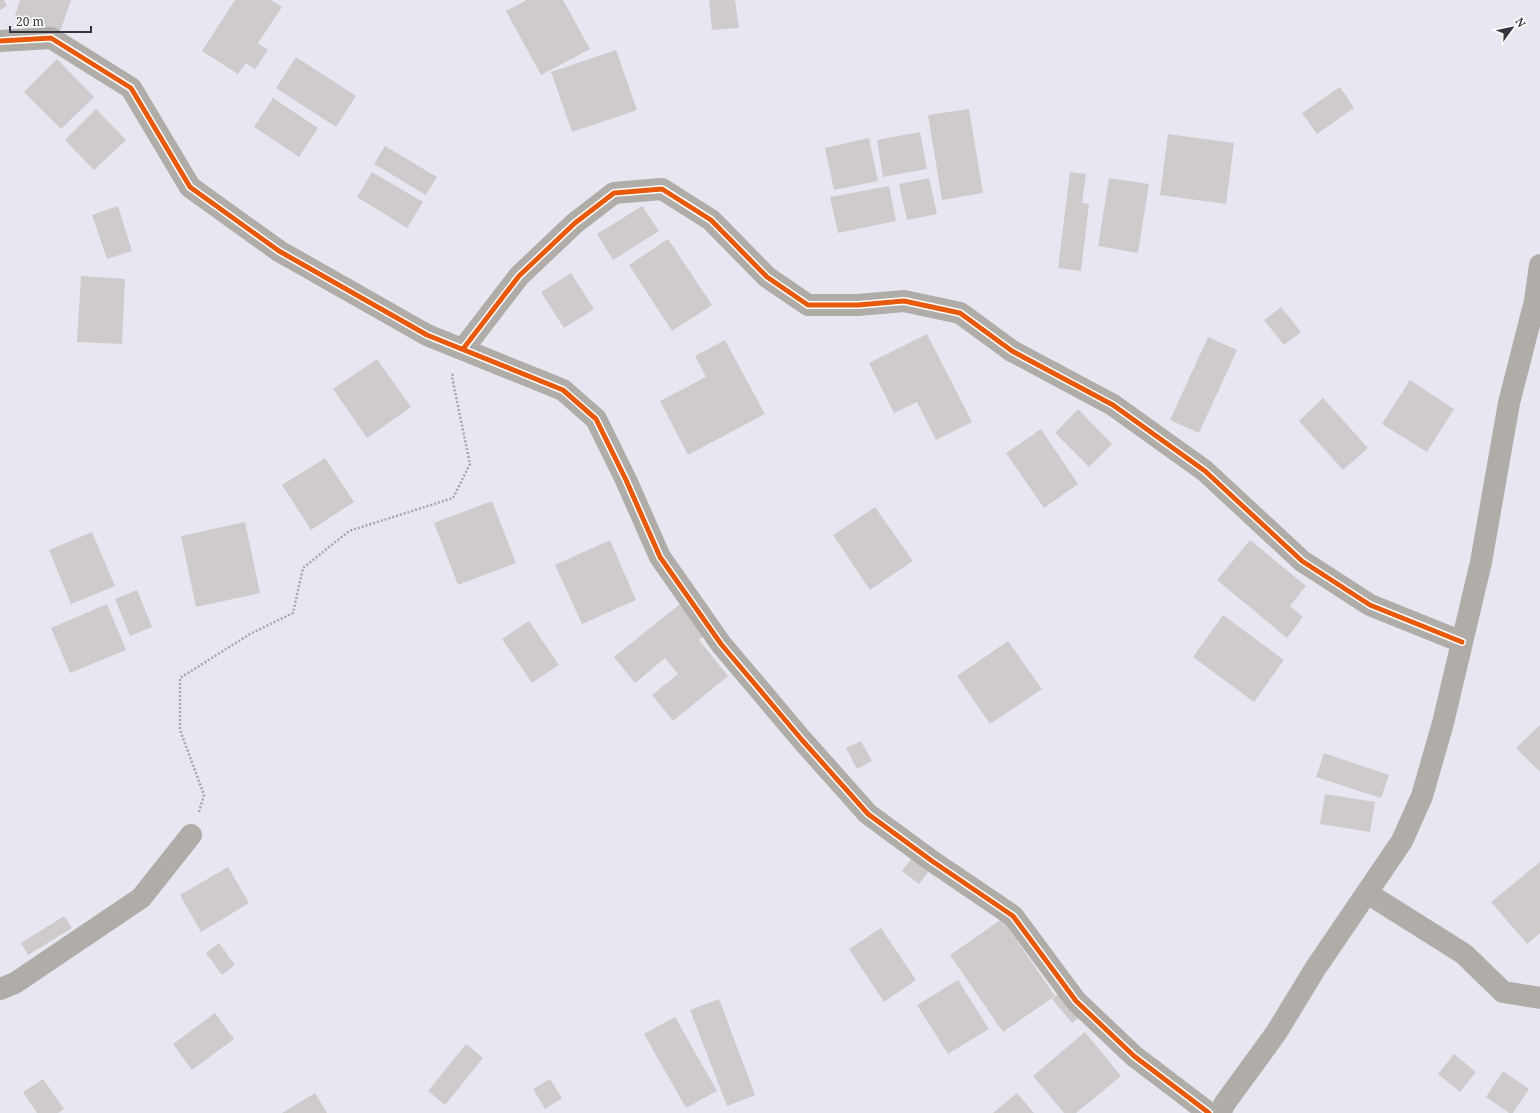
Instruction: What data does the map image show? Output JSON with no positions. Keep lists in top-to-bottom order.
{
  "scale_bar": "20 m",
  "north": "top right"
}
